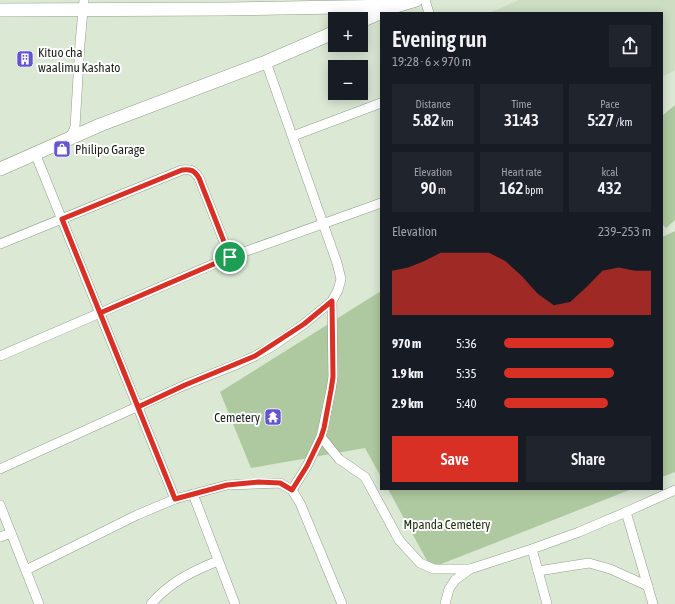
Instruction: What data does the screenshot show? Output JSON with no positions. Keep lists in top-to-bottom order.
{
  "parks": ["Mpanda Cemetery"],
  "places": {
    "building": ["Kituo cha waalimu Kashato"],
    "shop": ["Philipo Garage"],
    "temple": ["Cemetery"]
  },
  "page": {
    "map_buttons": ["+", "−"],
    "heading": ["Evening run", "19:28 · 6 × 970 m"],
    "stats": [
      ["Distance", "5.82 km"],
      ["Time", "31:43"],
      ["Pace", "5:27 /km"],
      ["Elevation", "90 m"],
      ["Heart rate", "162 bpm"],
      ["kcal", "432"]
    ],
    "chart": ["Elevation", "239–253 m"],
    "list": [
      {
        "name": "970 m",
        "note": "5:36"
      },
      {
        "name": "1.9 km",
        "note": "5:35"
      },
      {
        "name": "2.9 km",
        "note": "5:40"
      }
    ],
    "buttons": ["Save", "Share"]
  }
}
